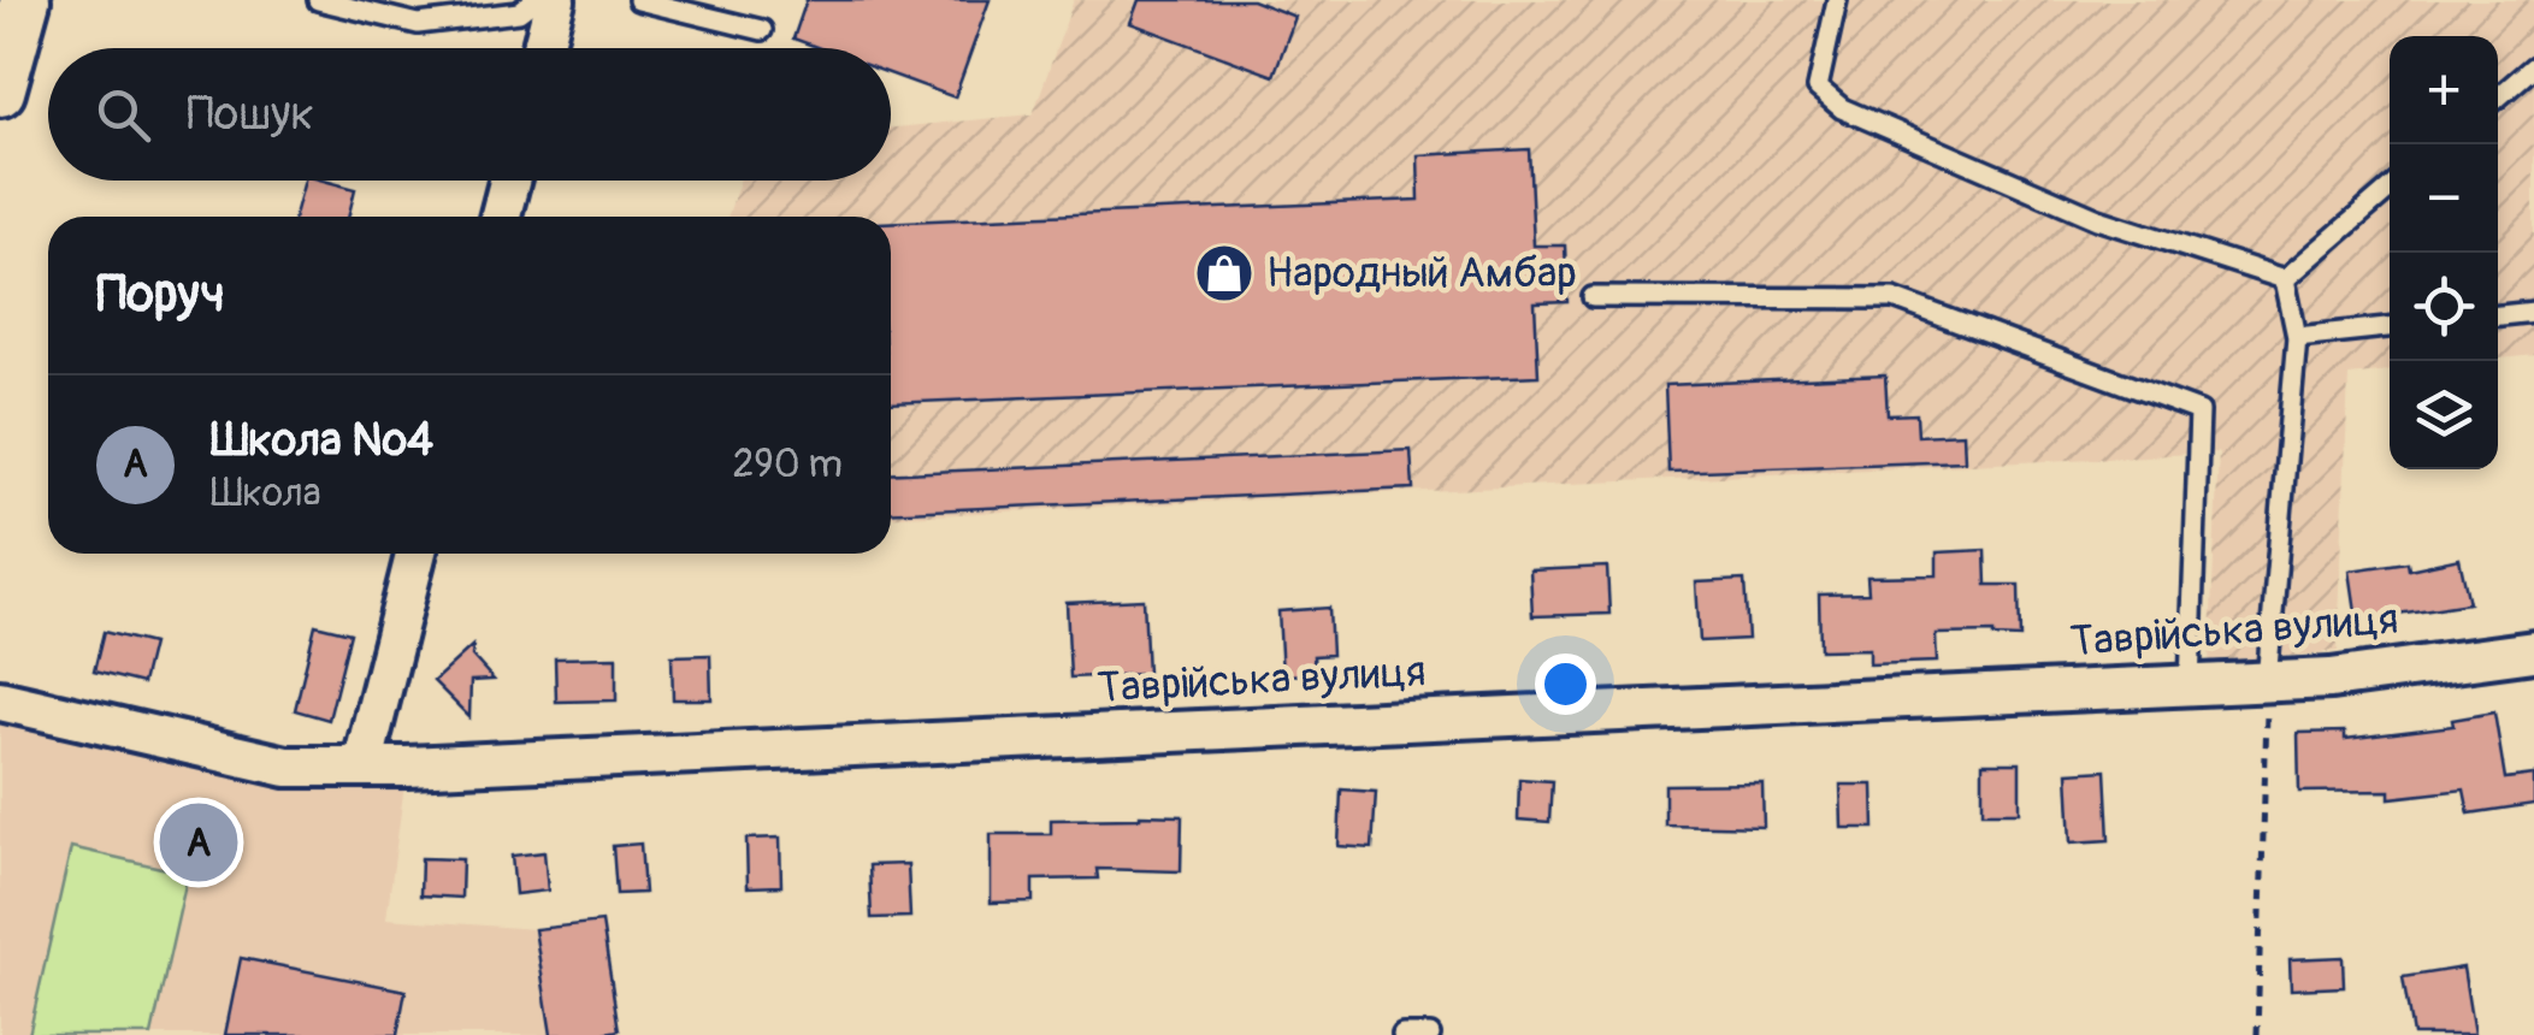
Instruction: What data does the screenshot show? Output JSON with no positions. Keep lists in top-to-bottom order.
{
  "streets": {
    "street": ["Таврійська вулиця"]
  },
  "places": {
    "shop": ["Народный Амбар"]
  },
  "page": {
    "map_buttons": ["+", "−"],
    "search": "Пошук",
    "heading": "Поруч",
    "list": [
      {
        "mark": "A",
        "name": "Школа №4",
        "note": "Школа",
        "value": "290 m"
      }
    ],
    "pins": "A"
  }
}
